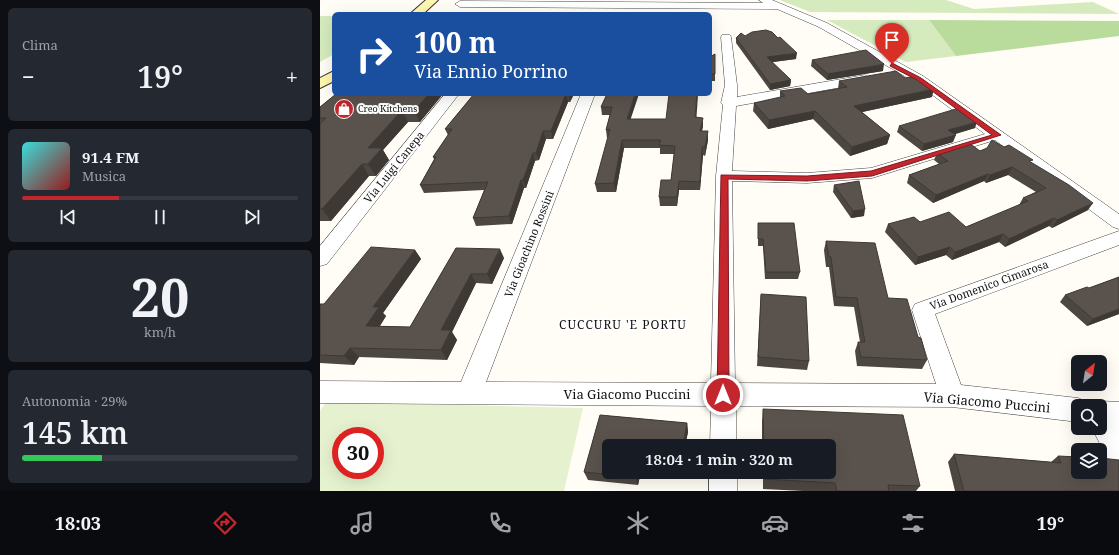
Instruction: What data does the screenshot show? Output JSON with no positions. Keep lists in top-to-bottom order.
{
  "streets": {
    "street": [
      "Via Luigi Canepa",
      "Via Gioachino Rossini",
      "Via Domenico Cimarosa",
      "Via Giacomo Puccini"
    ]
  },
  "crossings": [
    ["Via Gioachino Rossini", "Via Giacomo Puccini"],
    ["Via Domenico Cimarosa", "Via Giacomo Puccini"]
  ],
  "districts": ["CUCCURU 'E PORTU"],
  "places": {
    "shop": ["Creo Kitchens"]
  },
  "north": "top right",
  "page": {
    "tile": [
      "Clima",
      ["20", "km/h"],
      ["Autonomia · 29%", "145 km"]
    ],
    "turn": ["100 m", "Via Ennio Porrino"],
    "heat": ["−", "19°", "+"],
    "song": ["91.4 FM", "Musica"],
    "limit": "30",
    "trip": "18:04 · 1 min · 320 m",
    "tabs": ["18:03", "19°"]
  }
}
